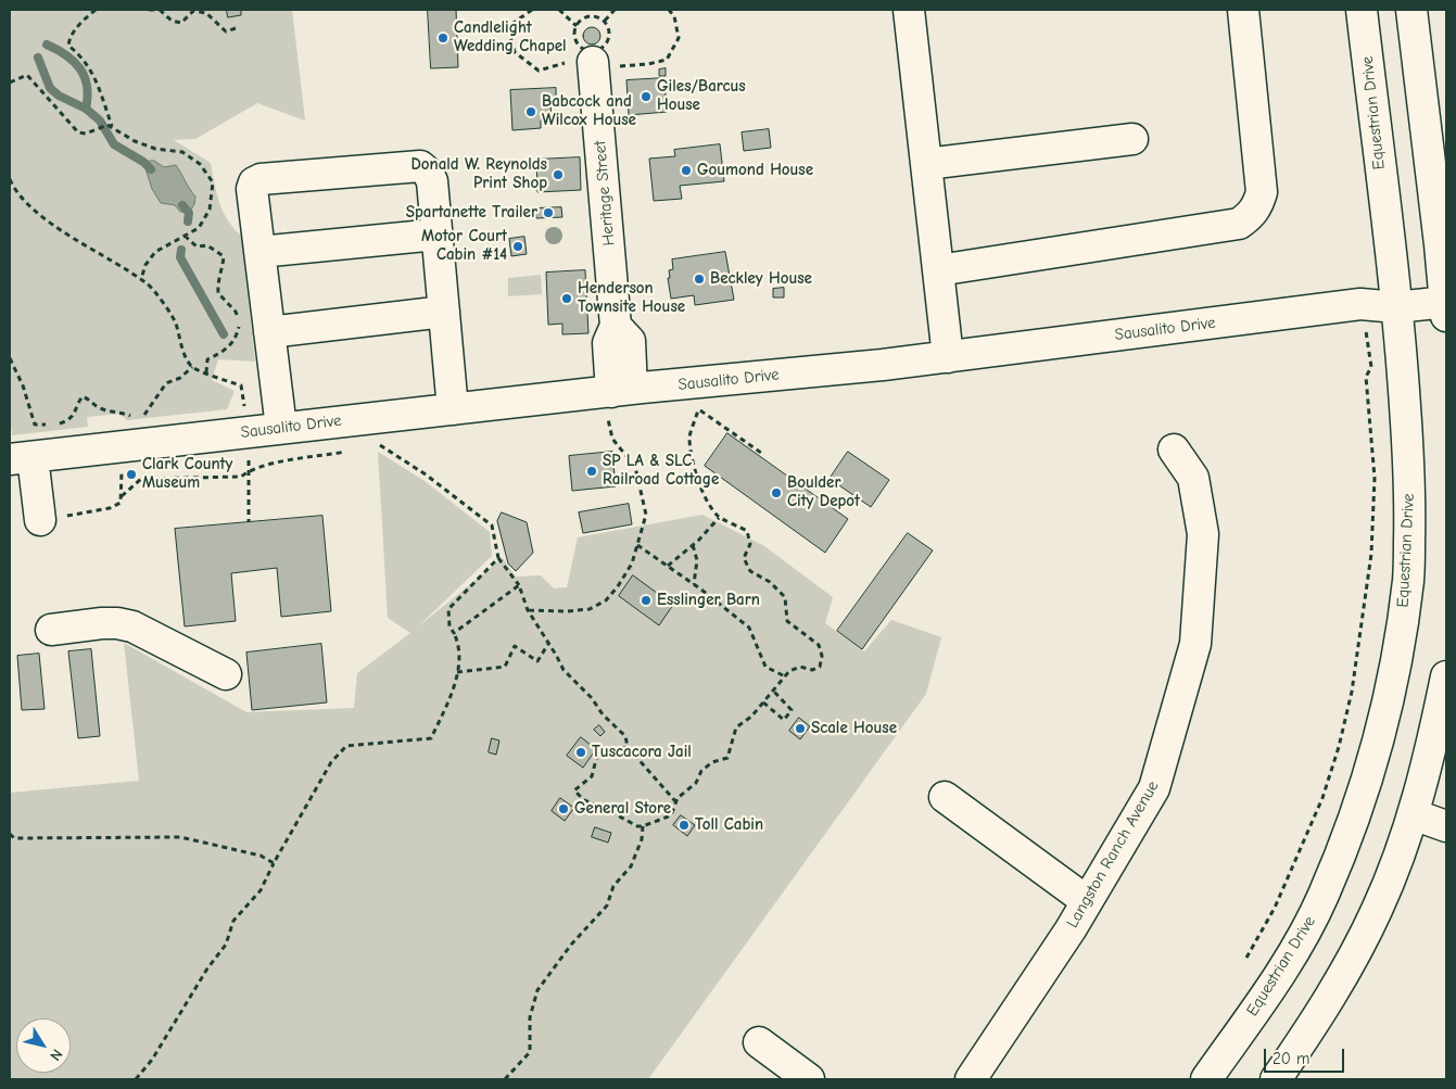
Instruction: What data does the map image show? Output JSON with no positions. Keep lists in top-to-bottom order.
{
  "streets": {
    "street": [
      "Equestrian Drive",
      "Heritage Street",
      "Sausalito Drive",
      "Langston Ranch Avenue"
    ]
  },
  "crossings": [
    ["Equestrian Drive", "Sausalito Drive"],
    ["Heritage Street", "Sausalito Drive"]
  ],
  "places": [
    "Candlelight Wedding Chapel",
    "Giles/Barcus House",
    "Babcock and Wilcox House",
    "Goumond House",
    "Donald W. Reynolds Print Shop",
    "Spartanette Trailer",
    "Motor Court Cabin #14",
    "Beckley House",
    "Henderson Townsite House",
    "SP LA & SLC Railroad Cottage",
    "Clark County Museum",
    "Boulder City Depot",
    "Esslinger Barn",
    "Scale House",
    "Tuscacora Jail",
    "General Store",
    "Toll Cabin"
  ],
  "scale_bar": "20 m",
  "north": "bottom right"
}
